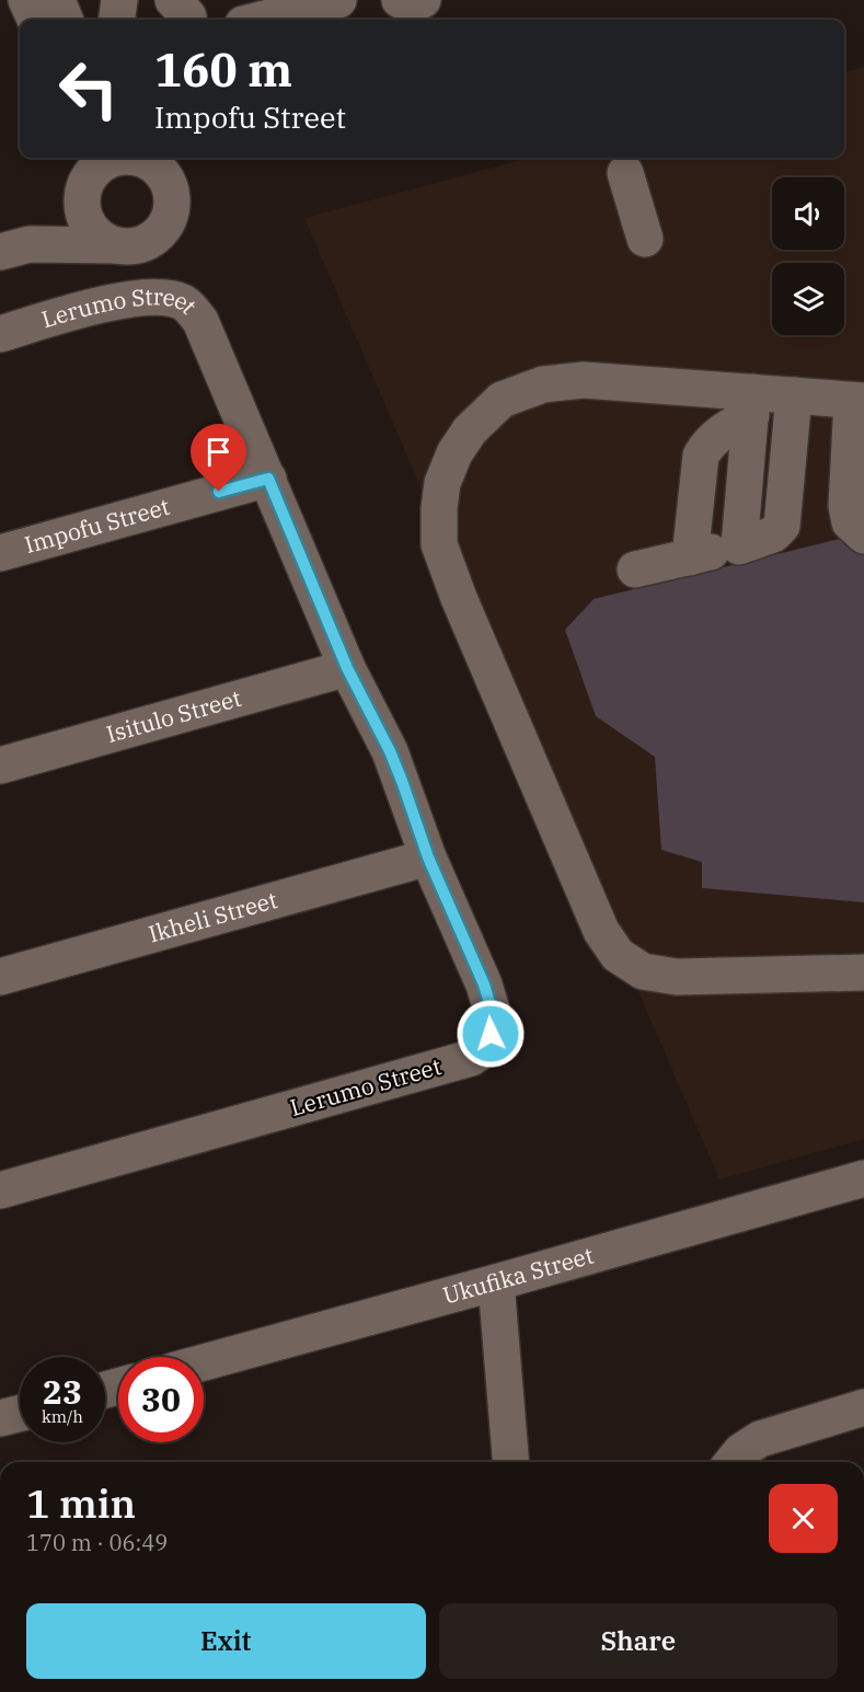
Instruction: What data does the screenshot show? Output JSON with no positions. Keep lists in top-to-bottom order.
{
  "streets": {
    "street": [
      "Lerumo Street",
      "Impofu Street",
      "Isitulo Street",
      "Ikheli Street",
      "Ukufika Street"
    ]
  },
  "crossings": [
    ["Lerumo Street", "Impofu Street"],
    ["Lerumo Street", "Isitulo Street"],
    ["Lerumo Street", "Ikheli Street"]
  ],
  "page": {
    "turn": ["160 m", "Impofu Street"],
    "speed": "23 km/h",
    "limit": "30",
    "heading": ["1 min", "170 m · 06:49"],
    "buttons": ["Exit", "Share"]
  }
}
